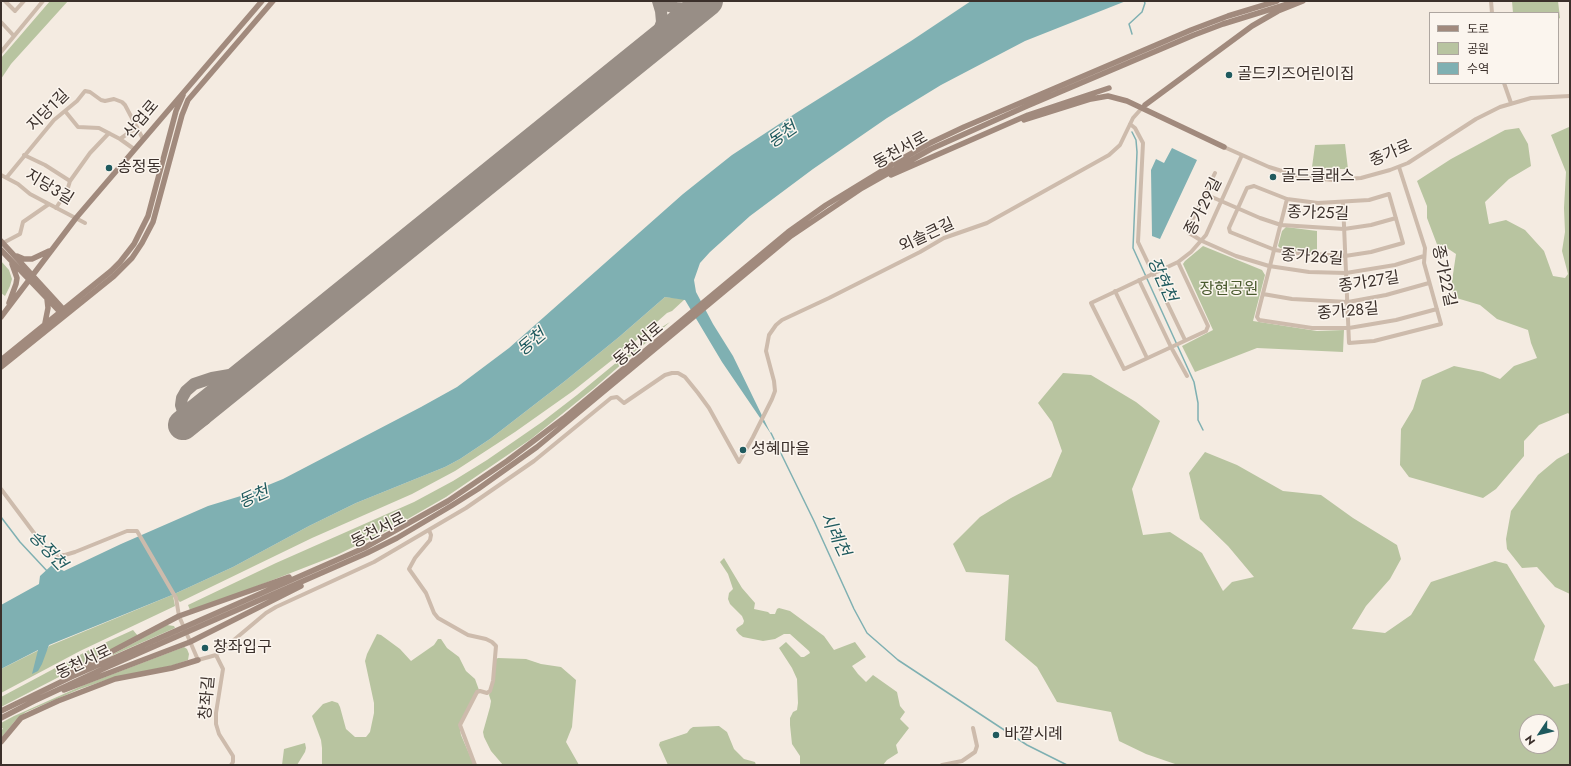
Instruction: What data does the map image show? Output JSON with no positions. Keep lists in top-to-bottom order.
{
  "streets": {
    "main road": ["산업로", "동천서로"],
    "street": [
      "지당1길",
      "종가로",
      "지당3길",
      "종가29길",
      "종가25길",
      "외솔큰길",
      "종가26길",
      "종가22길",
      "종가27길",
      "종가28길",
      "창좌길"
    ]
  },
  "crossings": [
    ["지당1길", "산업로"],
    ["지당1길", "지당3길"],
    ["산업로", "지당3길"],
    ["종가로", "종가29길"],
    ["종가로", "종가22길"],
    ["종가29길", "종가25길"],
    ["종가29길", "종가26길"],
    ["종가25길", "종가26길"],
    ["종가26길", "종가22길"],
    ["종가22길", "종가27길"],
    ["종가22길", "종가28길"],
    ["종가27길", "종가28길"]
  ],
  "water": [
    "동천",
    "장현천",
    "시례천",
    "송정천"
  ],
  "parks": ["장현공원"],
  "places": [
    "골드키즈어린이집",
    "송정동",
    "골드클래스",
    "성혜마을",
    "창좌입구",
    "바깥시례"
  ],
  "legend": ["도로", "공원", "수역"],
  "north": "bottom left"
}
